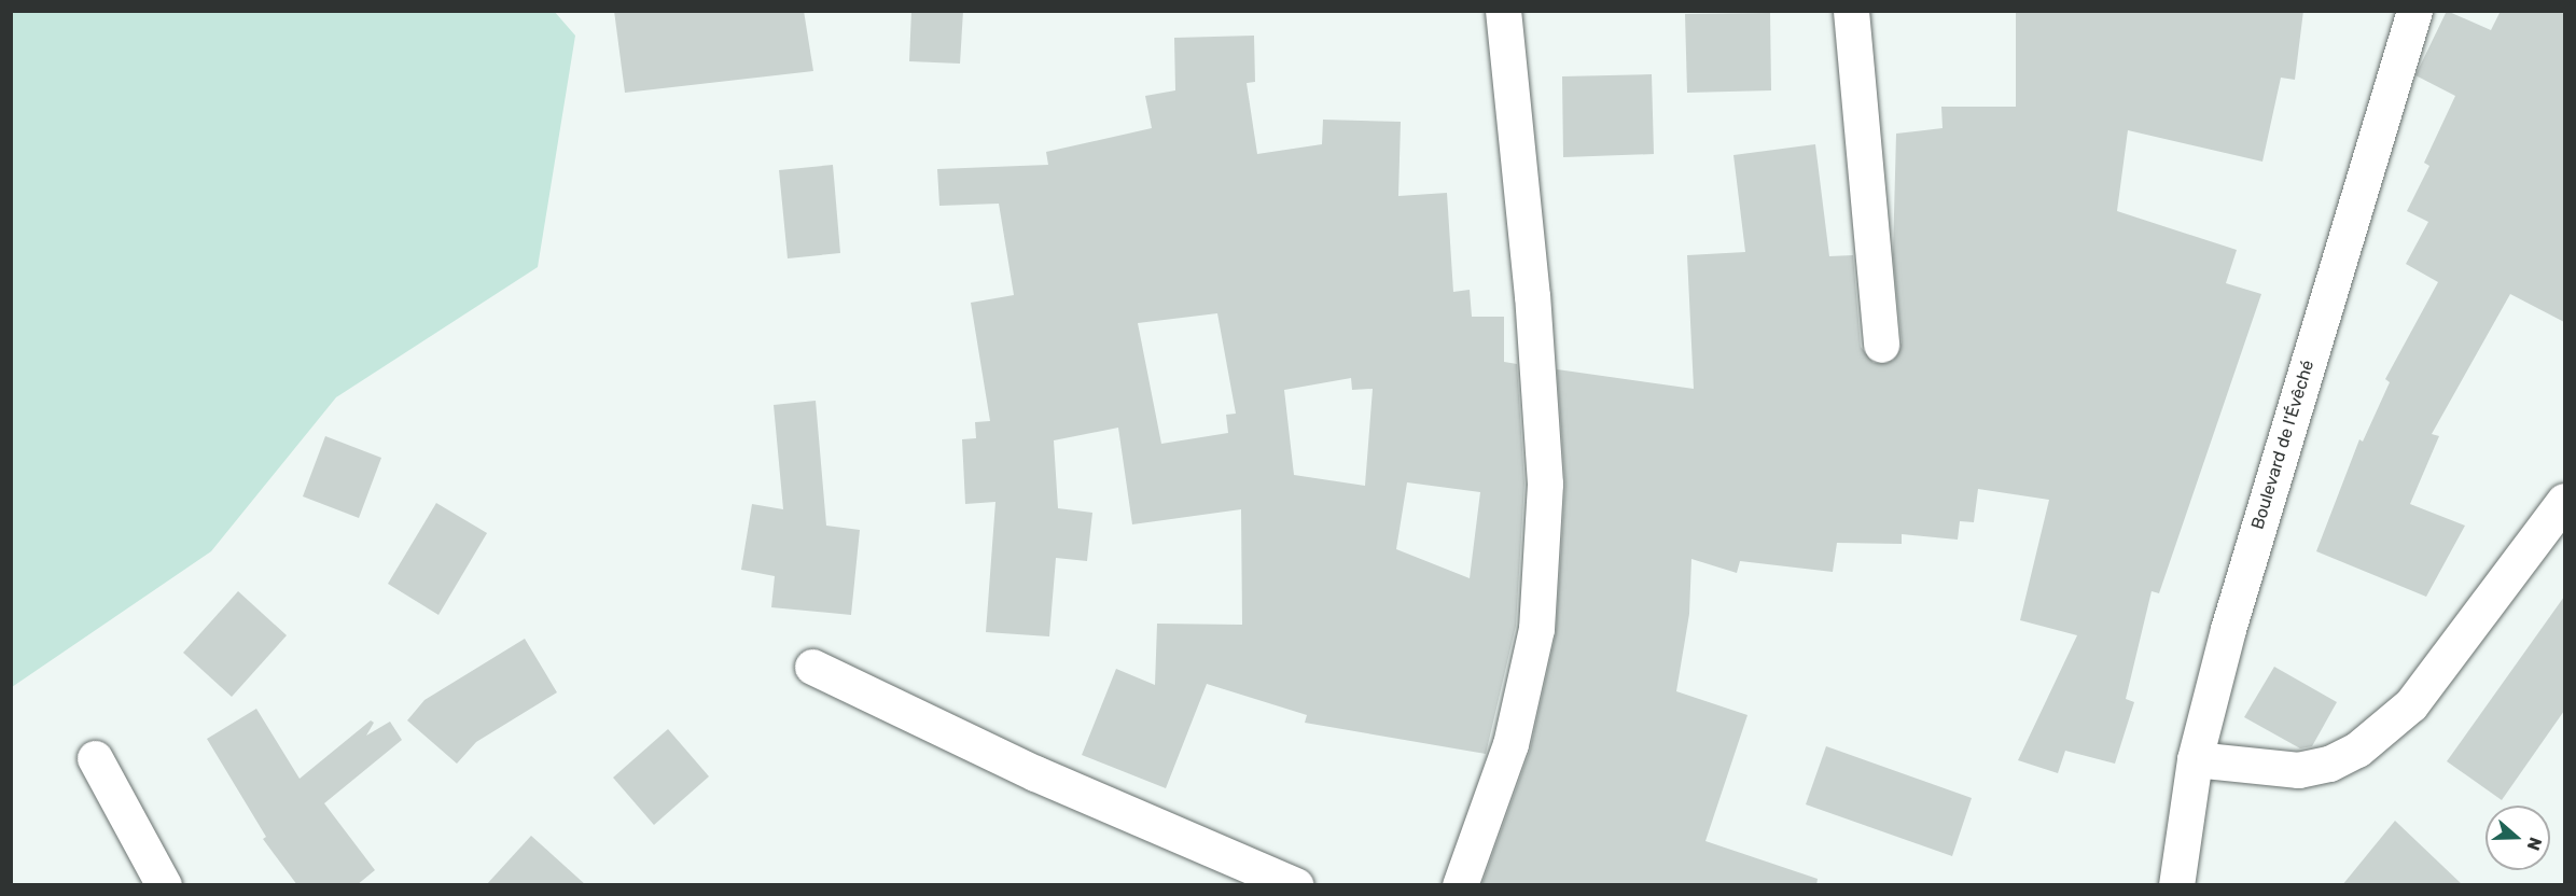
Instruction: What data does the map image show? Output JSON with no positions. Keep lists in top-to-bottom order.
{
  "streets": {
    "street": ["Boulevard de l'Évêché"]
  },
  "north": "right"
}
